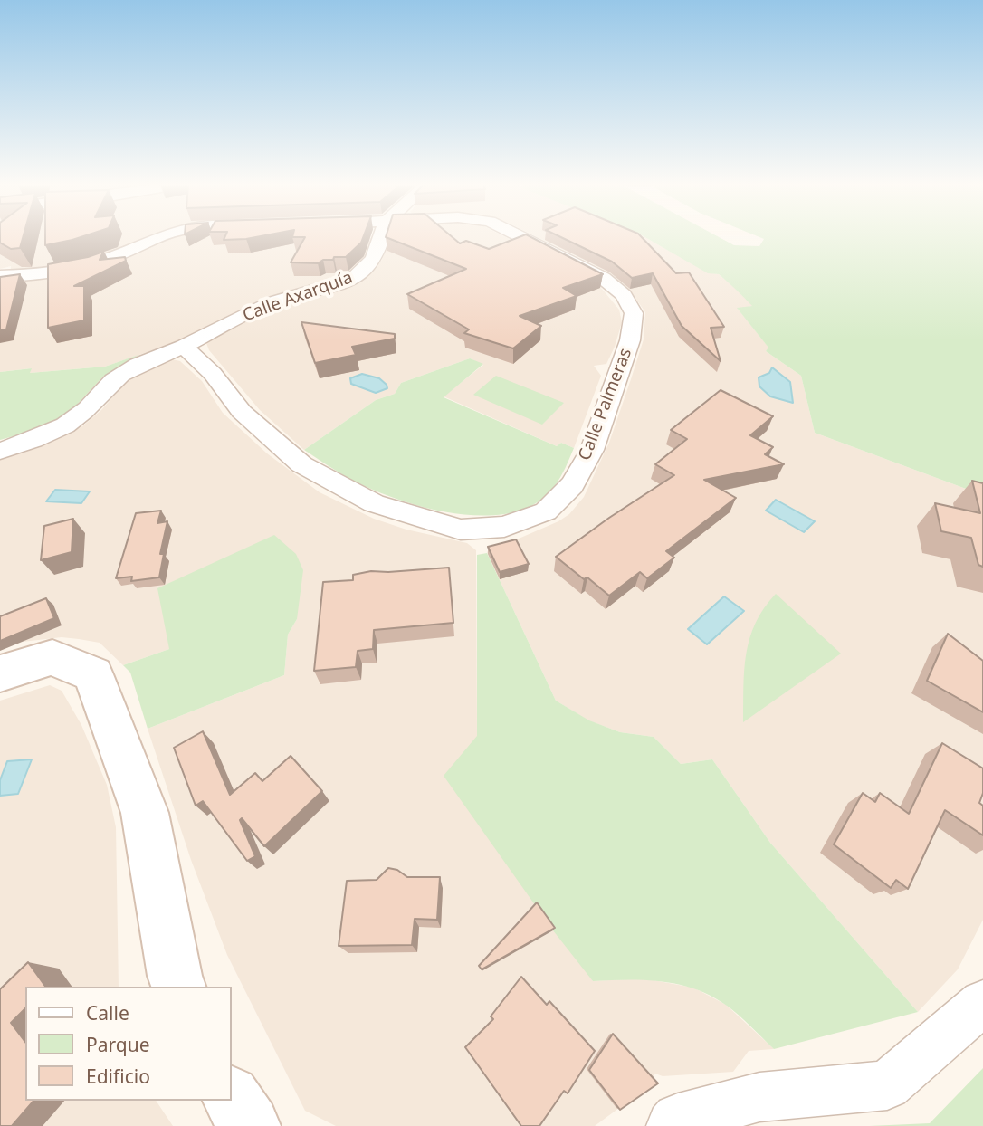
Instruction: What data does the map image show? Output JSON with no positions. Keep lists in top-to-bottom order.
{
  "streets": {
    "street": ["Calle Axarquía", "Calle Palmeras"]
  },
  "crossings": [
    ["Calle Axarquía", "Calle Palmeras"]
  ],
  "legend": ["Calle", "Parque", "Edificio"]
}
